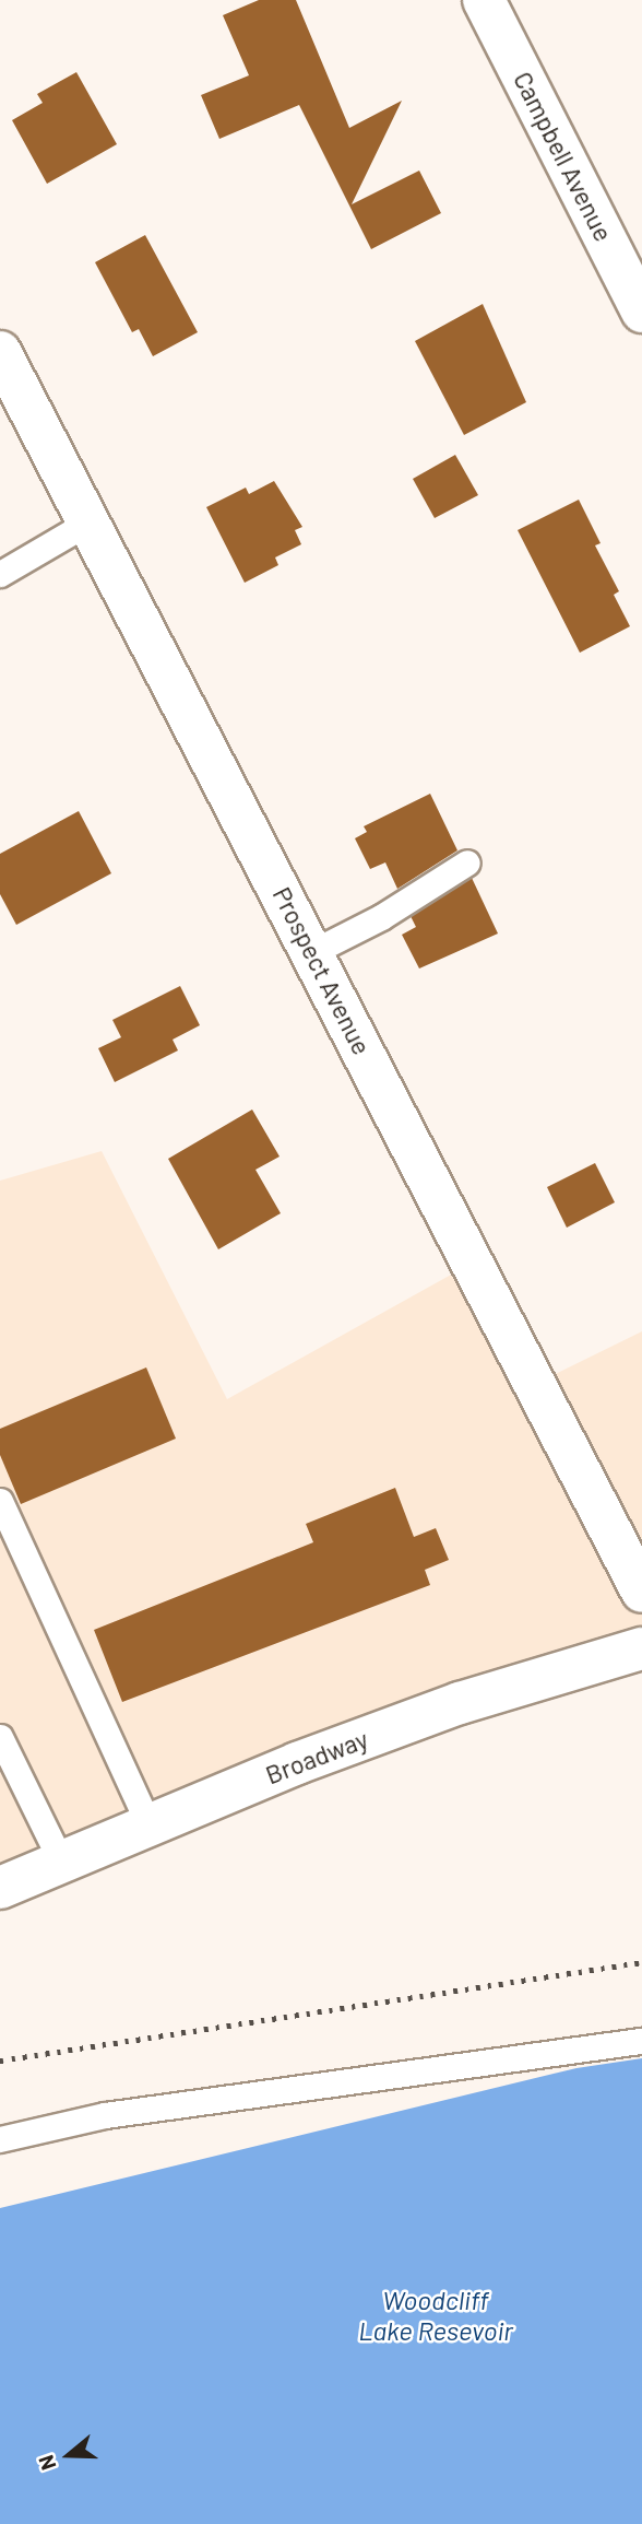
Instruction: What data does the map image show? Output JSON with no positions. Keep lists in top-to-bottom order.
{
  "streets": {
    "main road": ["Campbell Avenue", "Prospect Avenue", "Broadway"]
  },
  "water": ["Woodcliff Lake Resevoir"],
  "north": "left"
}
